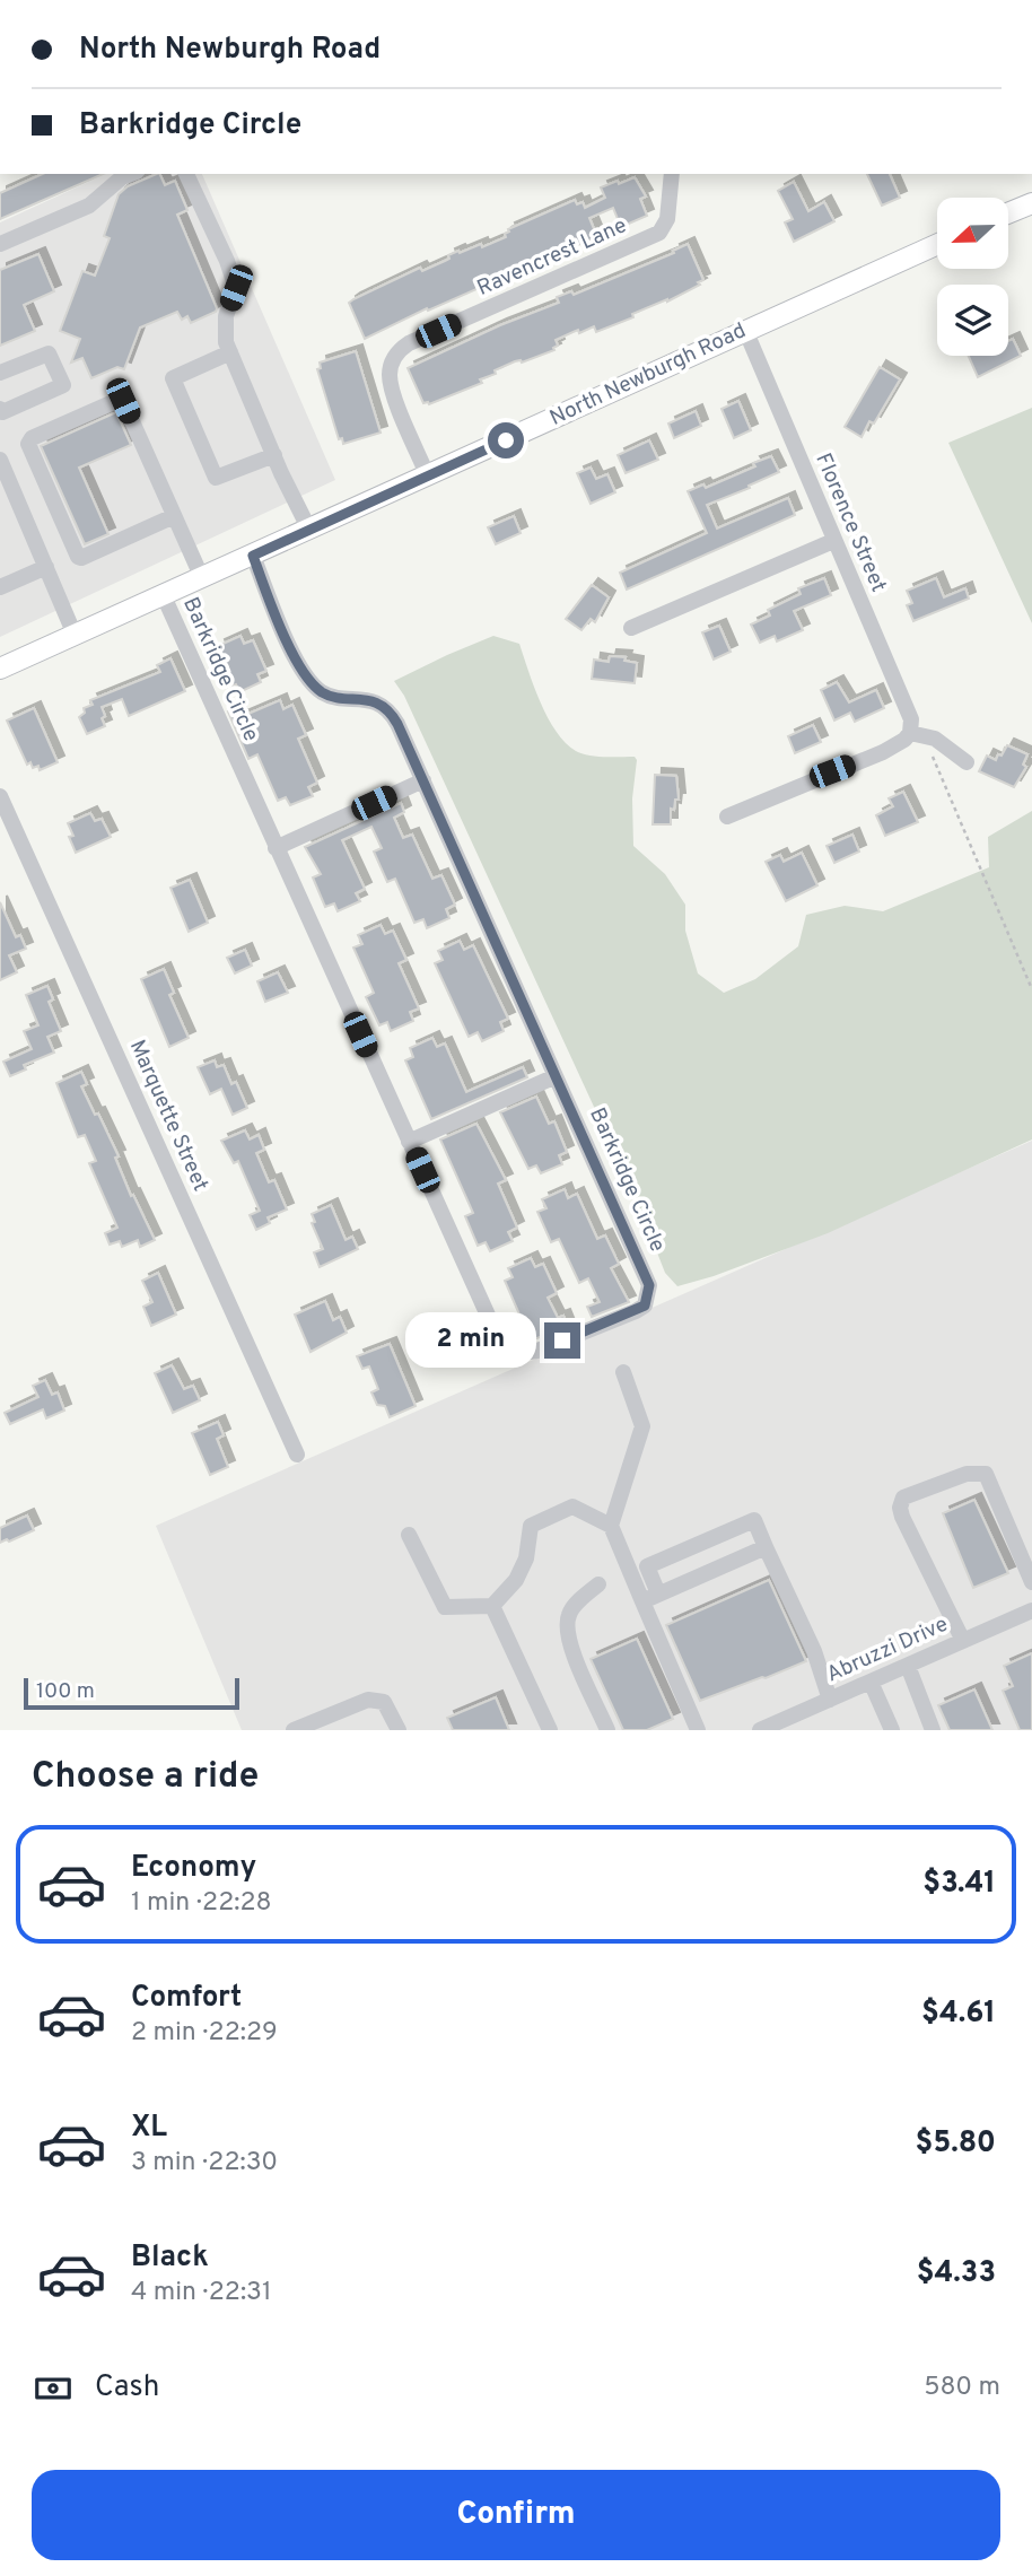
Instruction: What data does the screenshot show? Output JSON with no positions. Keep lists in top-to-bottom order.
{
  "streets": {
    "main road": ["North Newburgh Road"],
    "street": [
      "Ravencrest Lane",
      "Florence Street",
      "Barkridge Circle",
      "Marquette Street",
      "Abruzzi Drive"
    ]
  },
  "crossings": [
    ["Ravencrest Lane", "North Newburgh Road"],
    ["North Newburgh Road", "Florence Street"],
    ["North Newburgh Road", "Barkridge Circle"]
  ],
  "scale_bar": "100 m",
  "north": "left",
  "page": {
    "banner": ["North Newburgh Road", "Barkridge Circle"],
    "bubble": "2 min",
    "scale": "100 m",
    "heading": "Choose a ride",
    "list": [
      {
        "name": "Economy",
        "note": "1 min · 22:28",
        "value": "$3.41"
      },
      {
        "name": "Comfort",
        "note": "2 min · 22:29",
        "value": "$4.61"
      },
      {
        "name": "XL",
        "note": "3 min · 22:30",
        "value": "$5.80"
      },
      {
        "name": "Black",
        "note": "4 min · 22:31",
        "value": "$4.33"
      }
    ],
    "pay": ["Cash", "580 m"],
    "buttons": "Confirm"
  }
}
